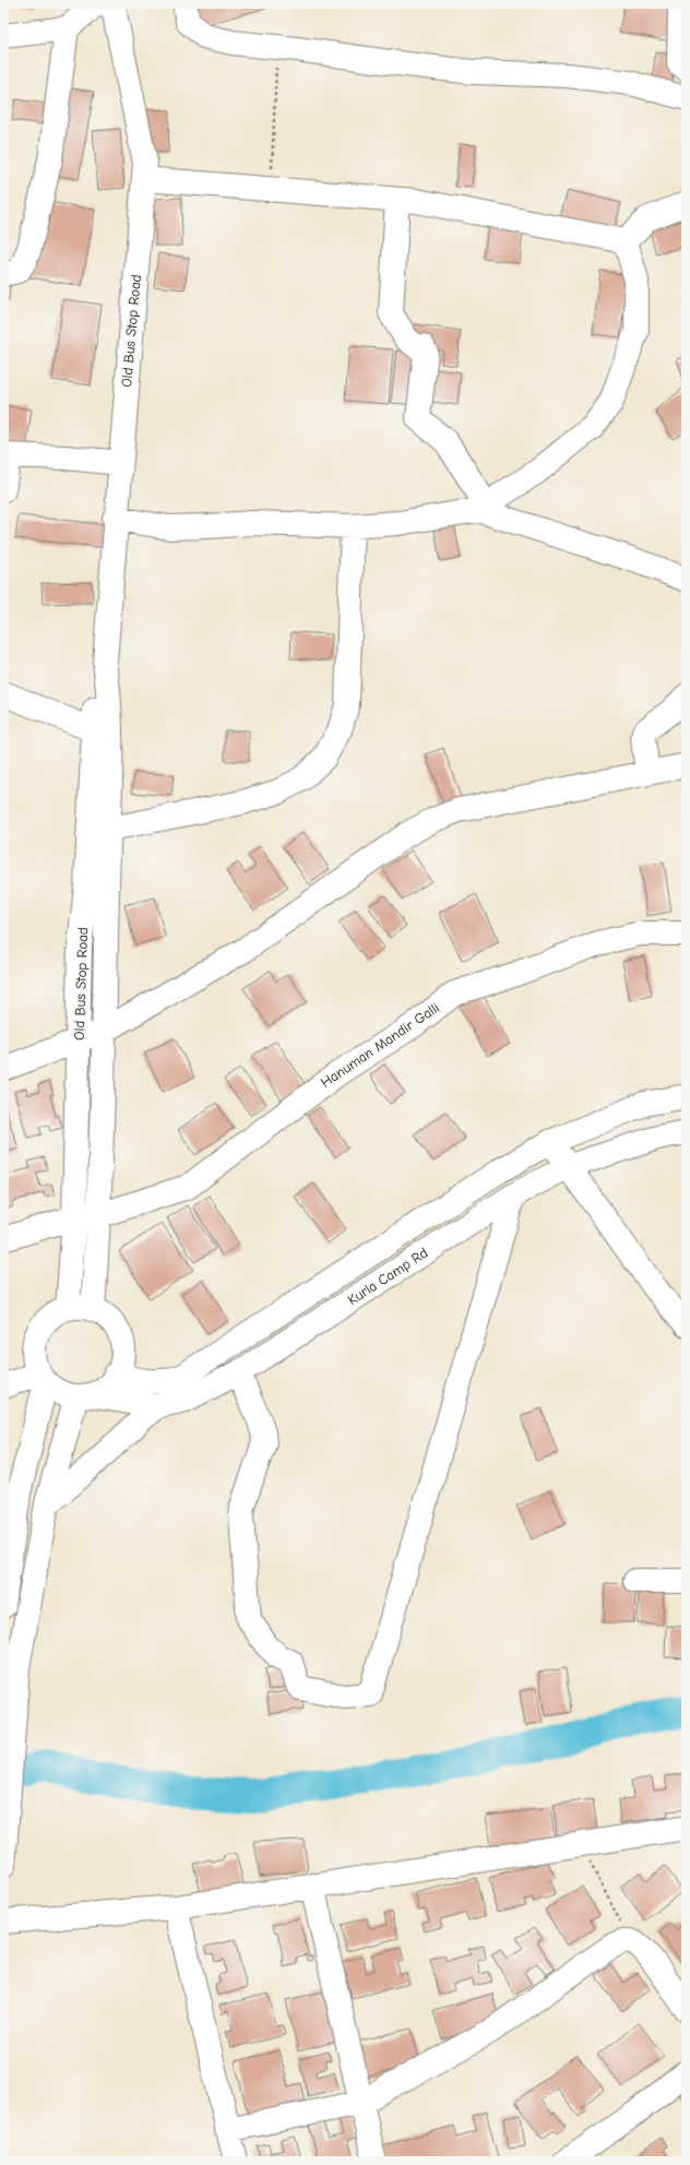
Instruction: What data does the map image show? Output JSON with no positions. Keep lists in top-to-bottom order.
{
  "streets": {
    "street": ["Old Bus Stop Road", "Hanuman Mandir Galli", "Kurla Camp Rd"]
  },
  "crossings": [
    ["Old Bus Stop Road", "Hanuman Mandir Galli"],
    ["Old Bus Stop Road", "Kurla Camp Rd"]
  ]
}
